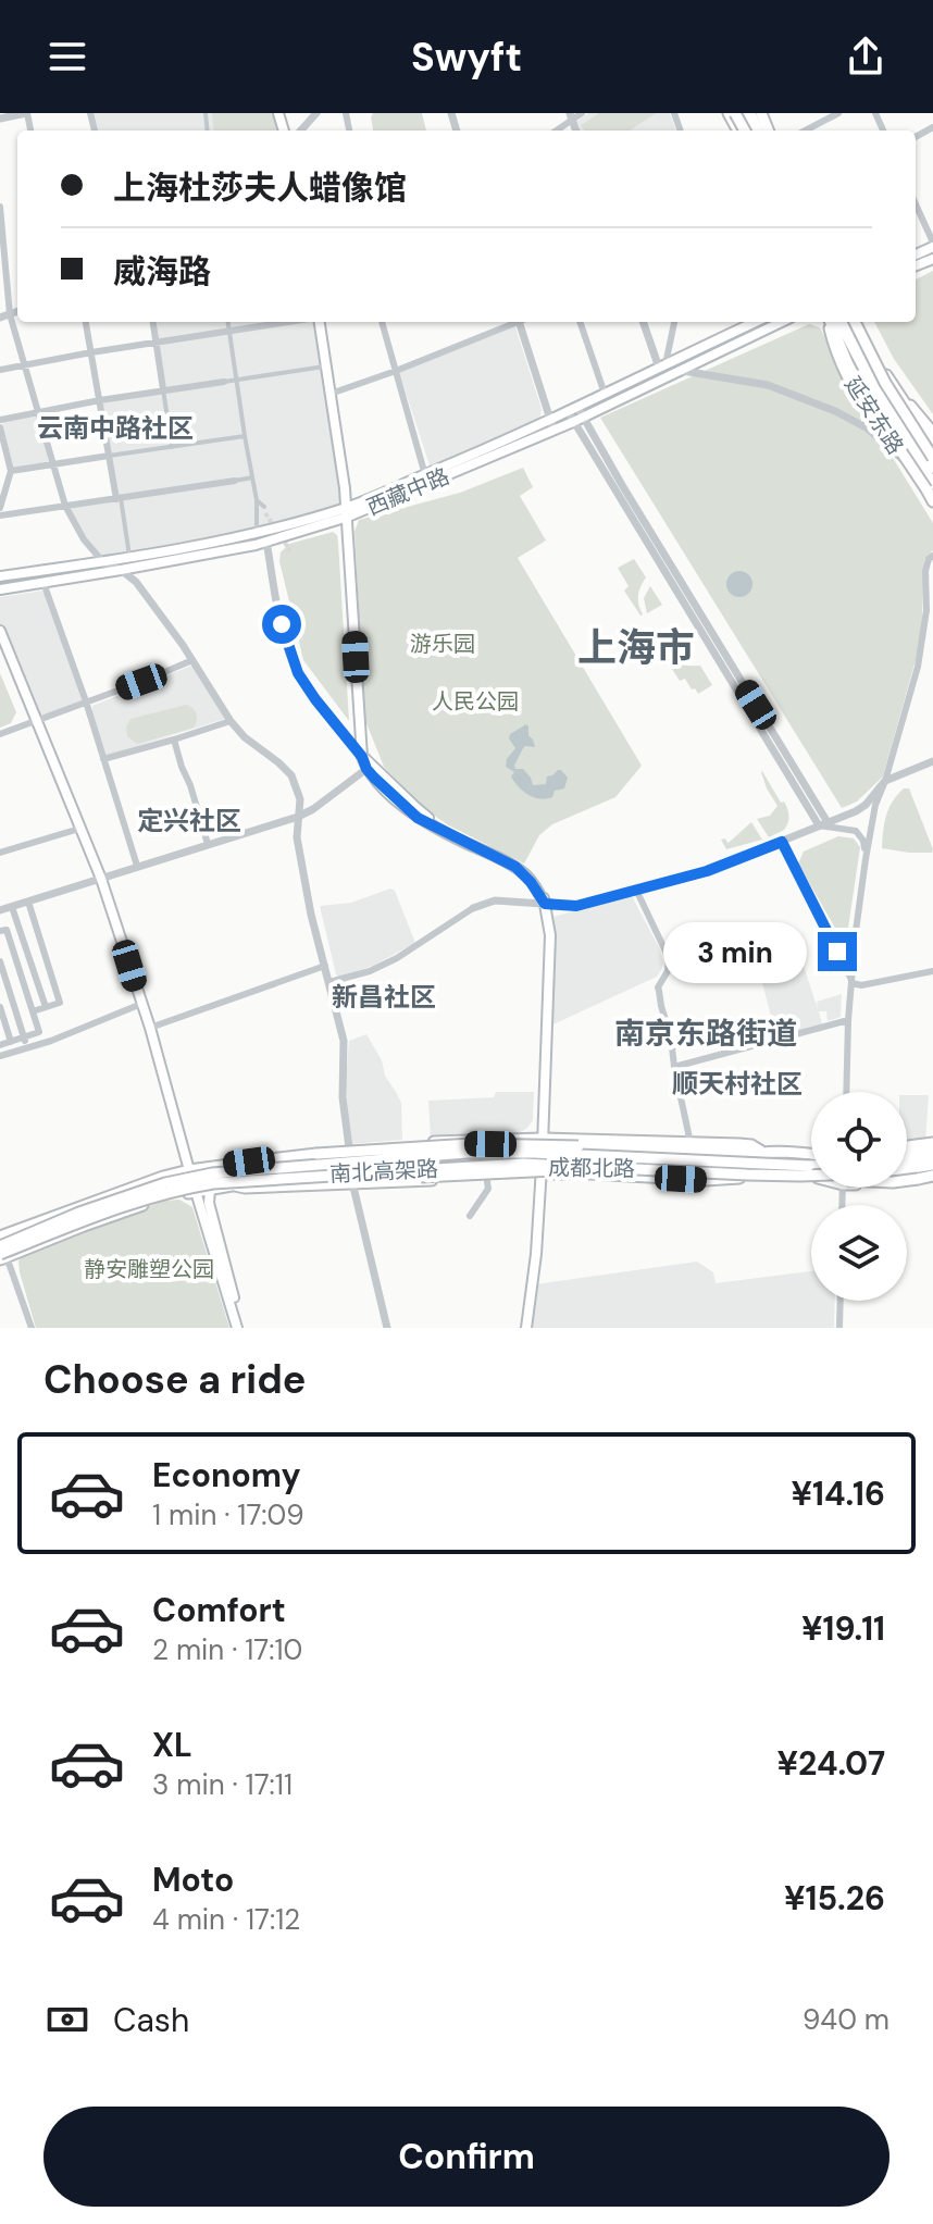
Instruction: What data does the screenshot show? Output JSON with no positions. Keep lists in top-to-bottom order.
{
  "streets": {
    "main road": [
      "延安东路",
      "西藏中路",
      "成都北路",
      "南北高架路"
    ]
  },
  "crossings": [
    ["成都北路", "南北高架路"]
  ],
  "districts": [
    "云南中路社区",
    "上海市",
    "定兴社区",
    "新昌社区",
    "南京东路街道",
    "顺天村社区"
  ],
  "parks": ["游乐园", "人民公园", "静安雕塑公园"],
  "page": {
    "header": "Swyft",
    "banner": ["上海杜莎夫人蜡像馆", "威海路"],
    "bubble": "3 min",
    "heading": "Choose a ride",
    "list": [
      {
        "name": "Economy",
        "note": "1 min · 17:09",
        "value": "¥14.16"
      },
      {
        "name": "Comfort",
        "note": "2 min · 17:10",
        "value": "¥19.11"
      },
      {
        "name": "XL",
        "note": "3 min · 17:11",
        "value": "¥24.07"
      },
      {
        "name": "Moto",
        "note": "4 min · 17:12",
        "value": "¥15.26"
      }
    ],
    "pay": ["Cash", "940 m"],
    "buttons": "Confirm"
  }
}
